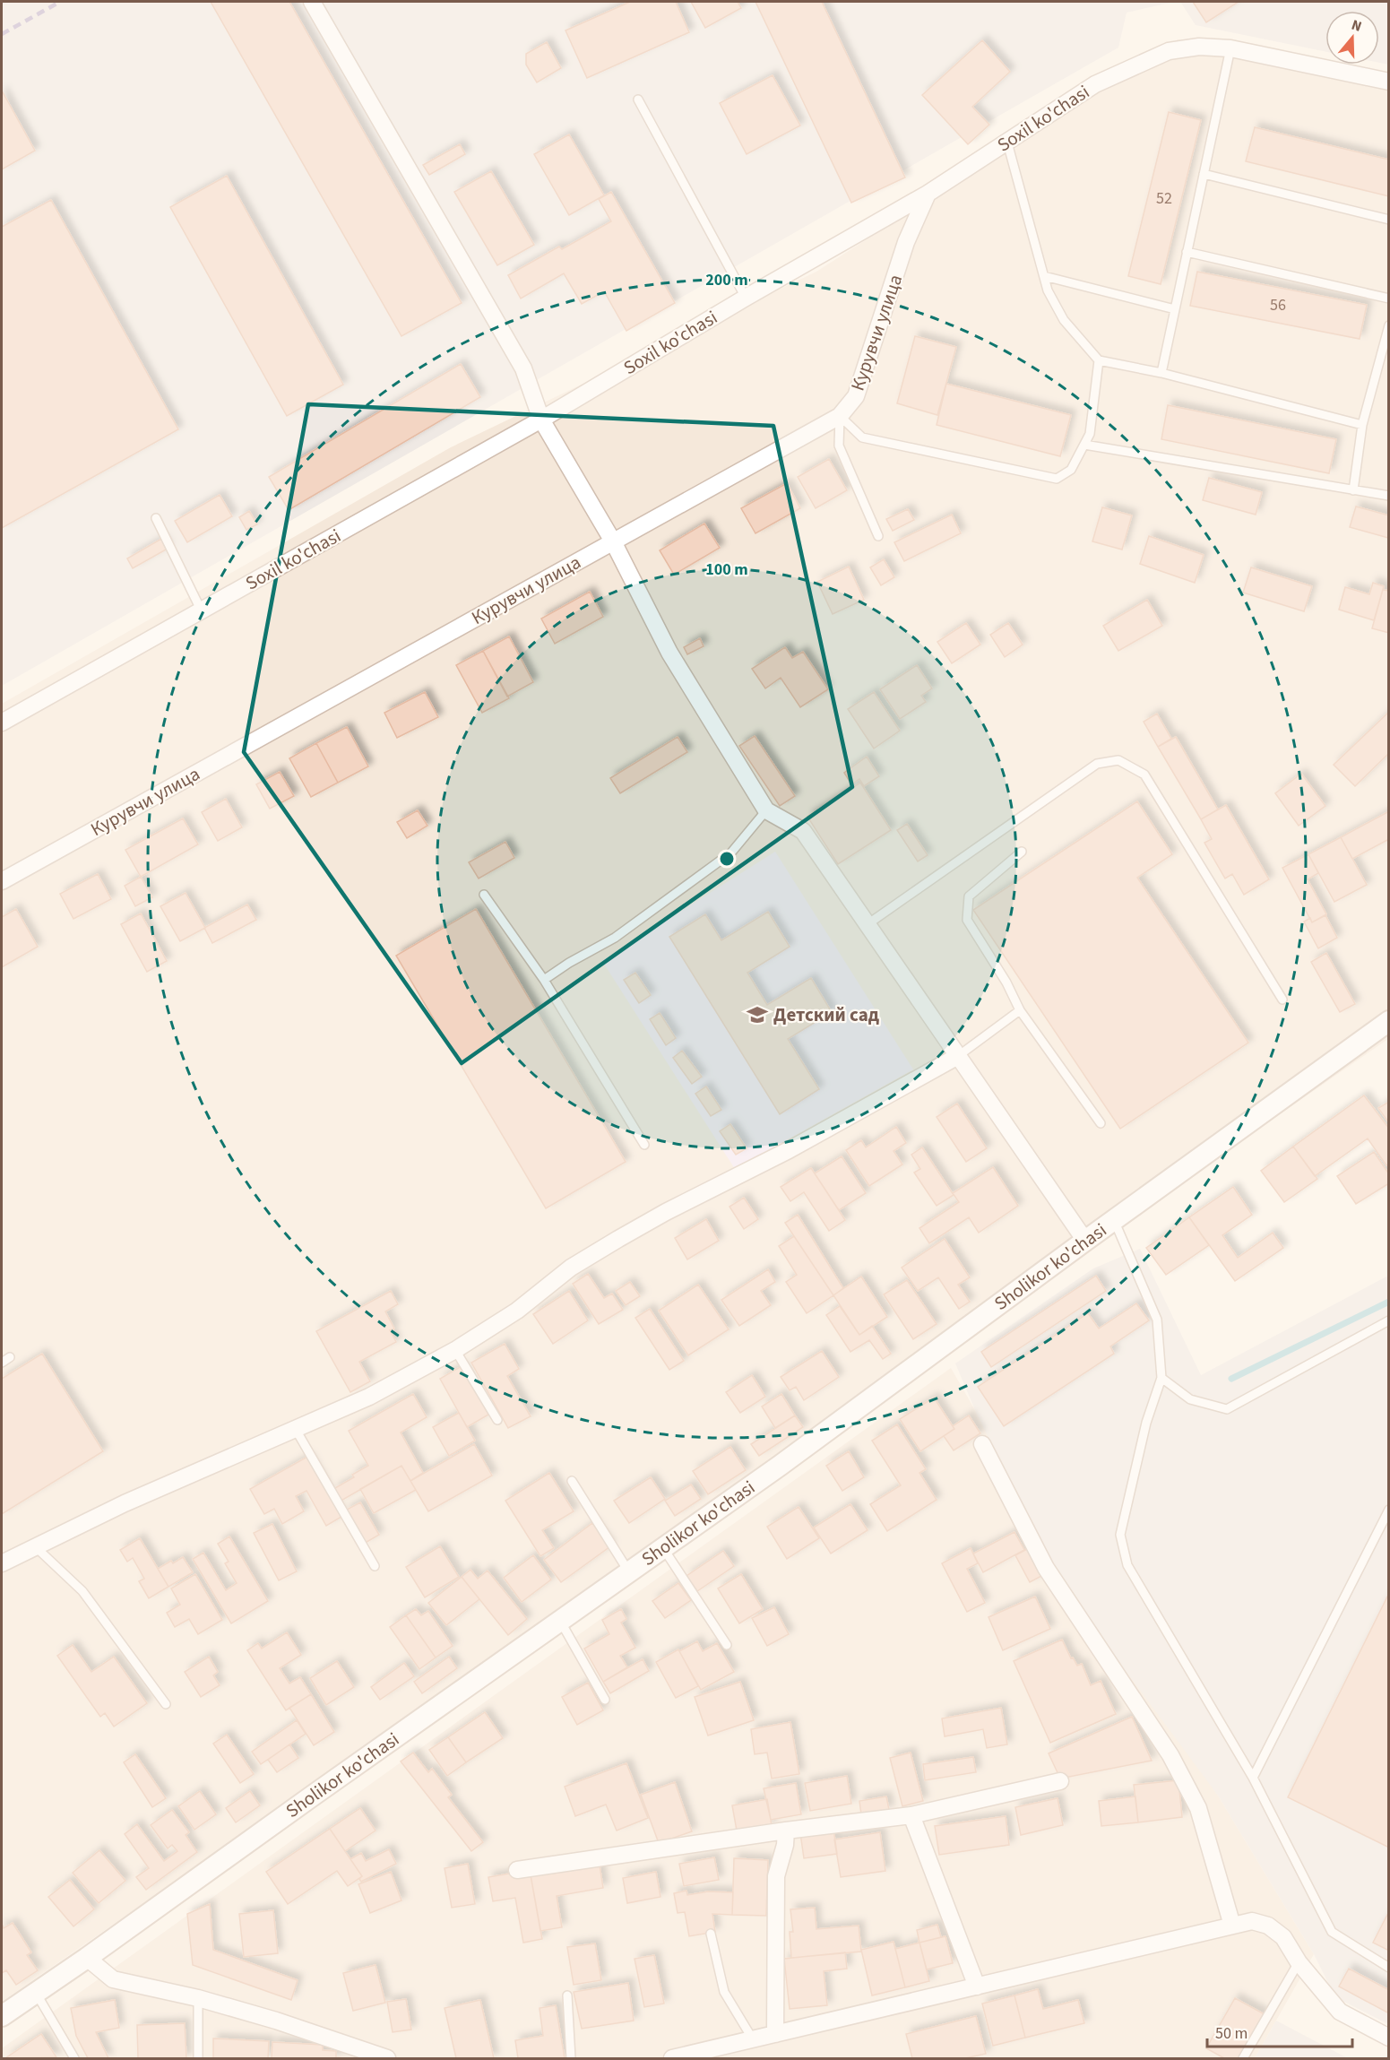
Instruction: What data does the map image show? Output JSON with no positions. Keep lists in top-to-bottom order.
{
  "streets": {
    "street": ["Soxil ko'chasi", "Курувчи улица", "Sholikor ko'chasi"]
  },
  "crossings": [
    ["Soxil ko'chasi", "Курувчи улица"]
  ],
  "places": {
    "school or university": ["Детский сад"]
  },
  "house_numbers": ["52", "56"],
  "scale_bar": "50 m",
  "north": "top",
  "rings": ["200 m", "100 m"]
}
